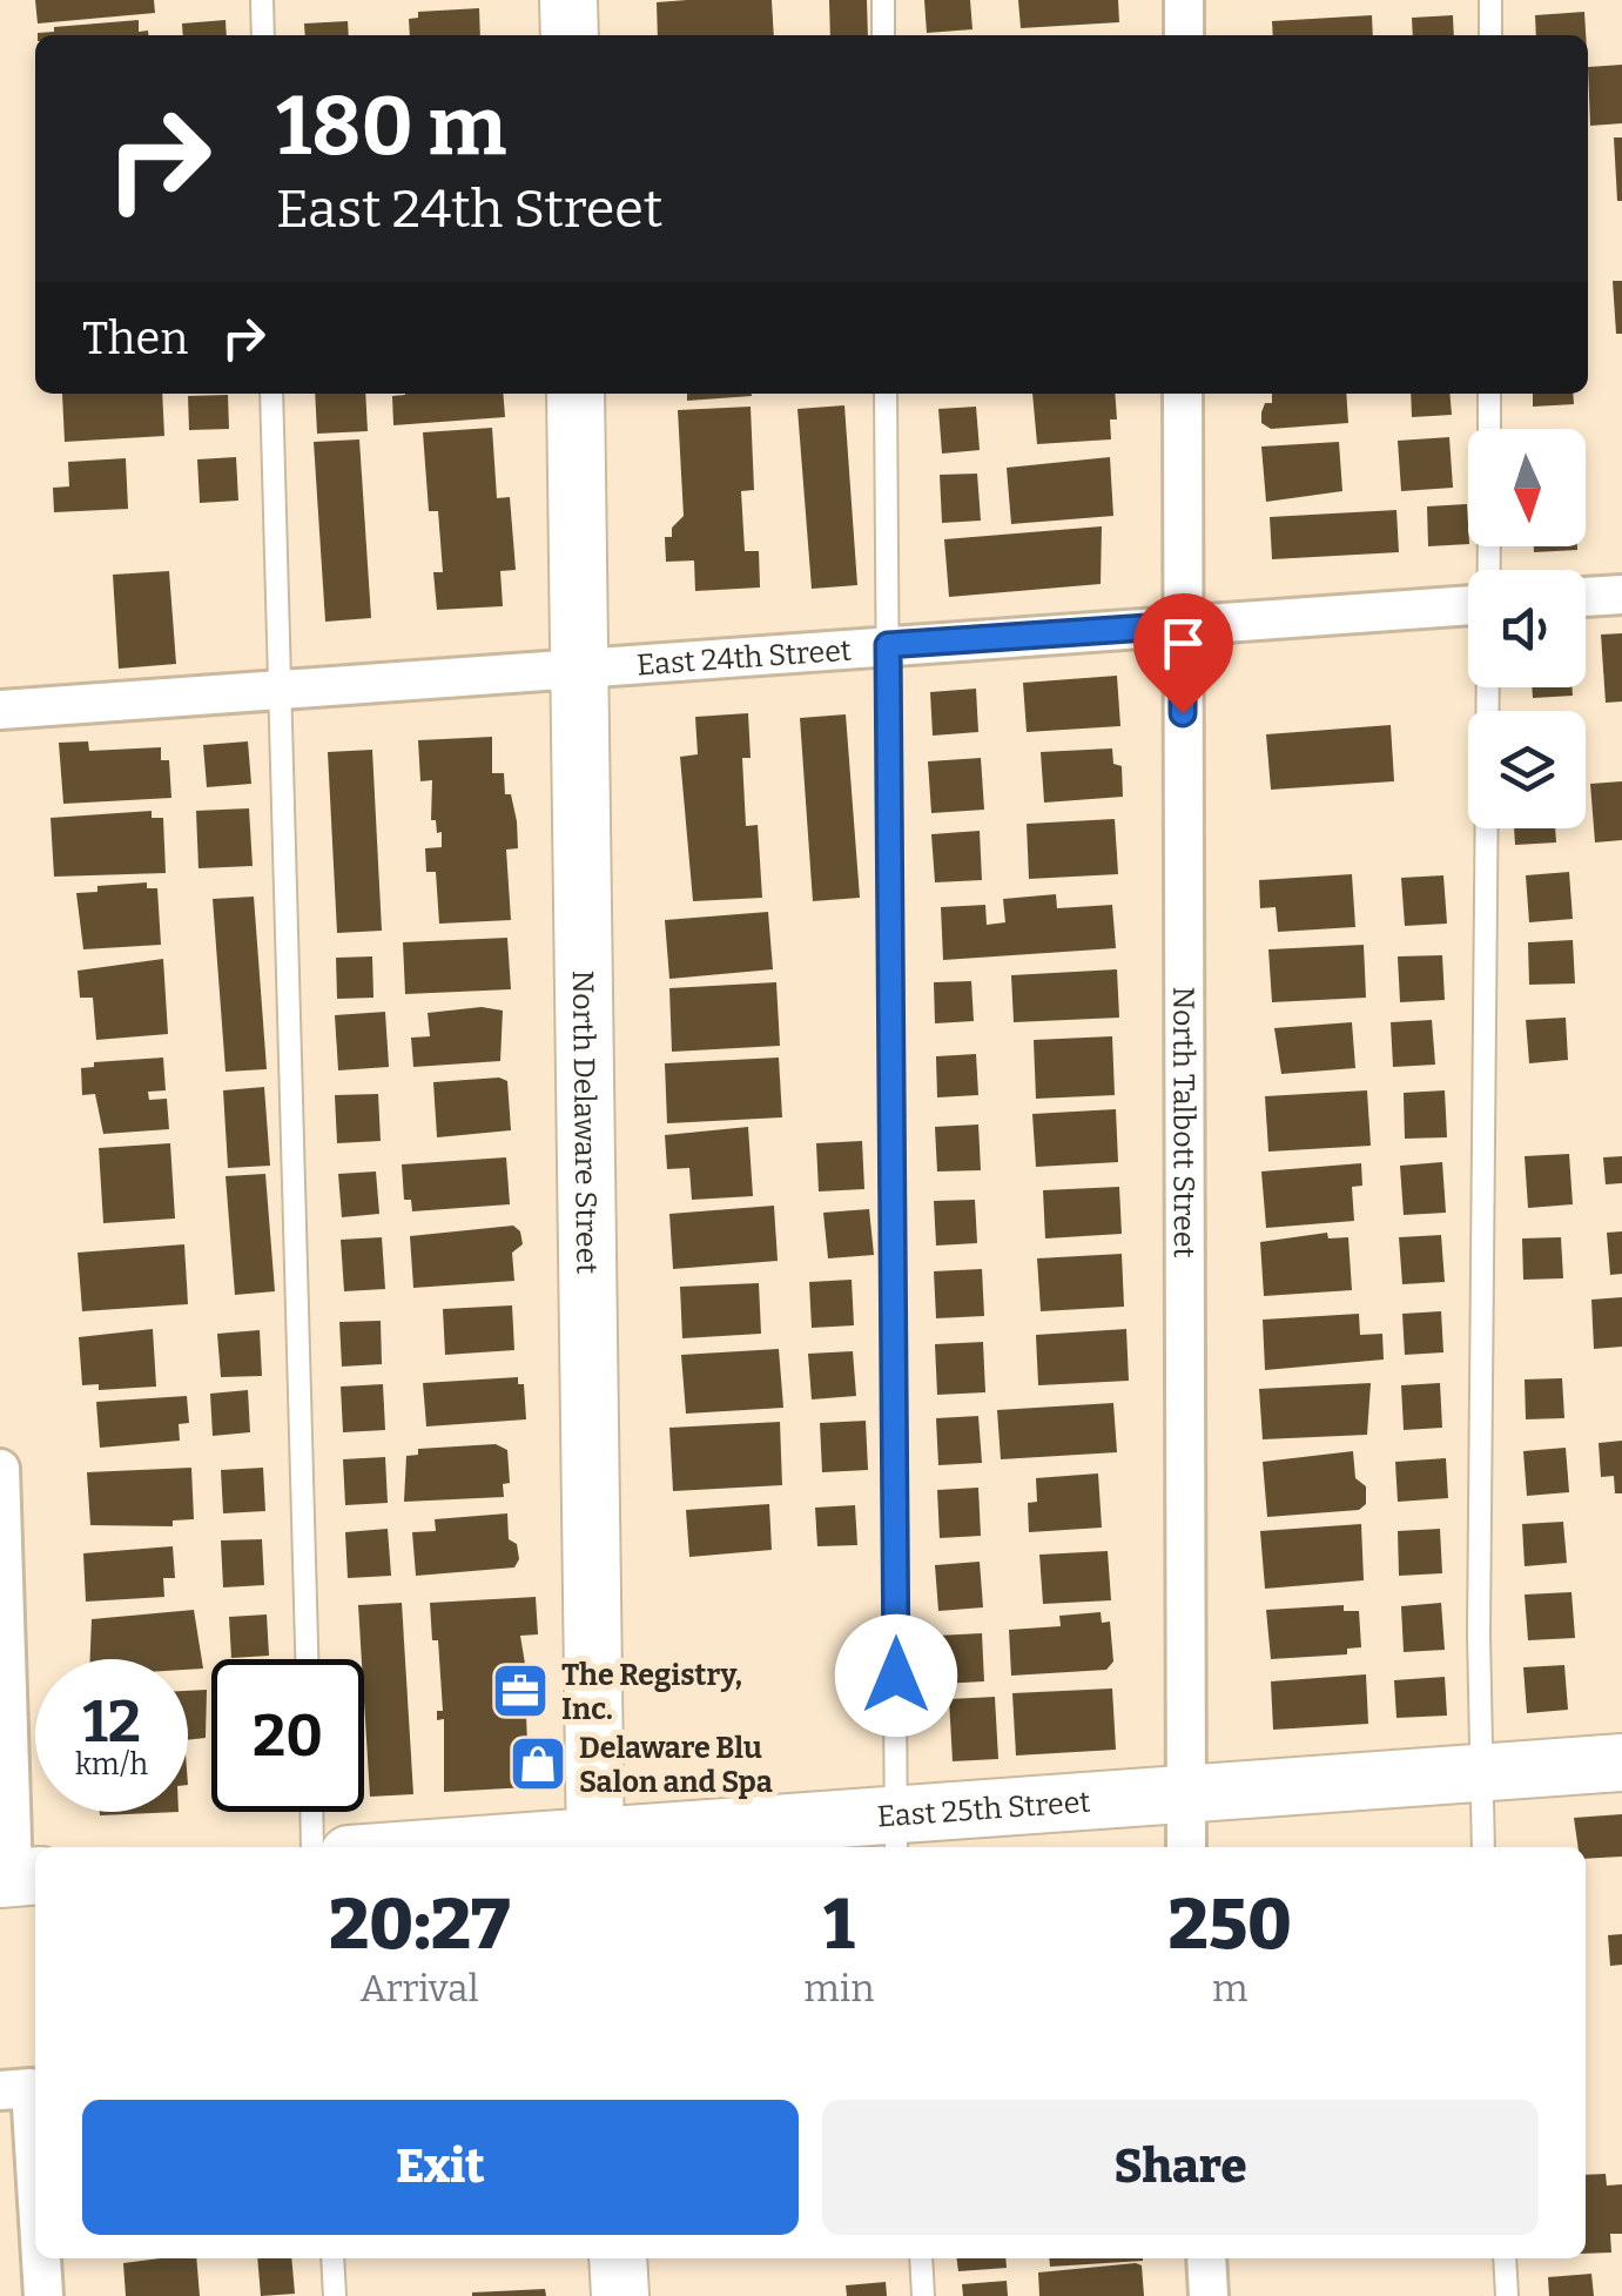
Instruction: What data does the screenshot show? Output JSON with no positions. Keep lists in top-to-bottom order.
{
  "streets": {
    "main road": ["North Delaware Street", "East 25th Street"],
    "street": ["East 24th Street", "North Talbott Street"]
  },
  "crossings": [
    ["East 24th Street", "North Delaware Street"],
    ["East 24th Street", "North Talbott Street"],
    ["North Delaware Street", "East 25th Street"],
    ["North Talbott Street", "East 25th Street"]
  ],
  "places": {
    "office": ["The Registry, Inc."],
    "shop": ["Delaware Blu Salon and Spa"]
  },
  "north": "bottom",
  "page": {
    "turn": ["180 m", "East 24th Street"],
    "then": "Then",
    "speed": "12 km/h",
    "limit": "20",
    "eta": [
      "20:27",
      "Arrival",
      "1",
      "min",
      "250",
      "m"
    ],
    "buttons": ["Exit", "Share"]
  }
}
